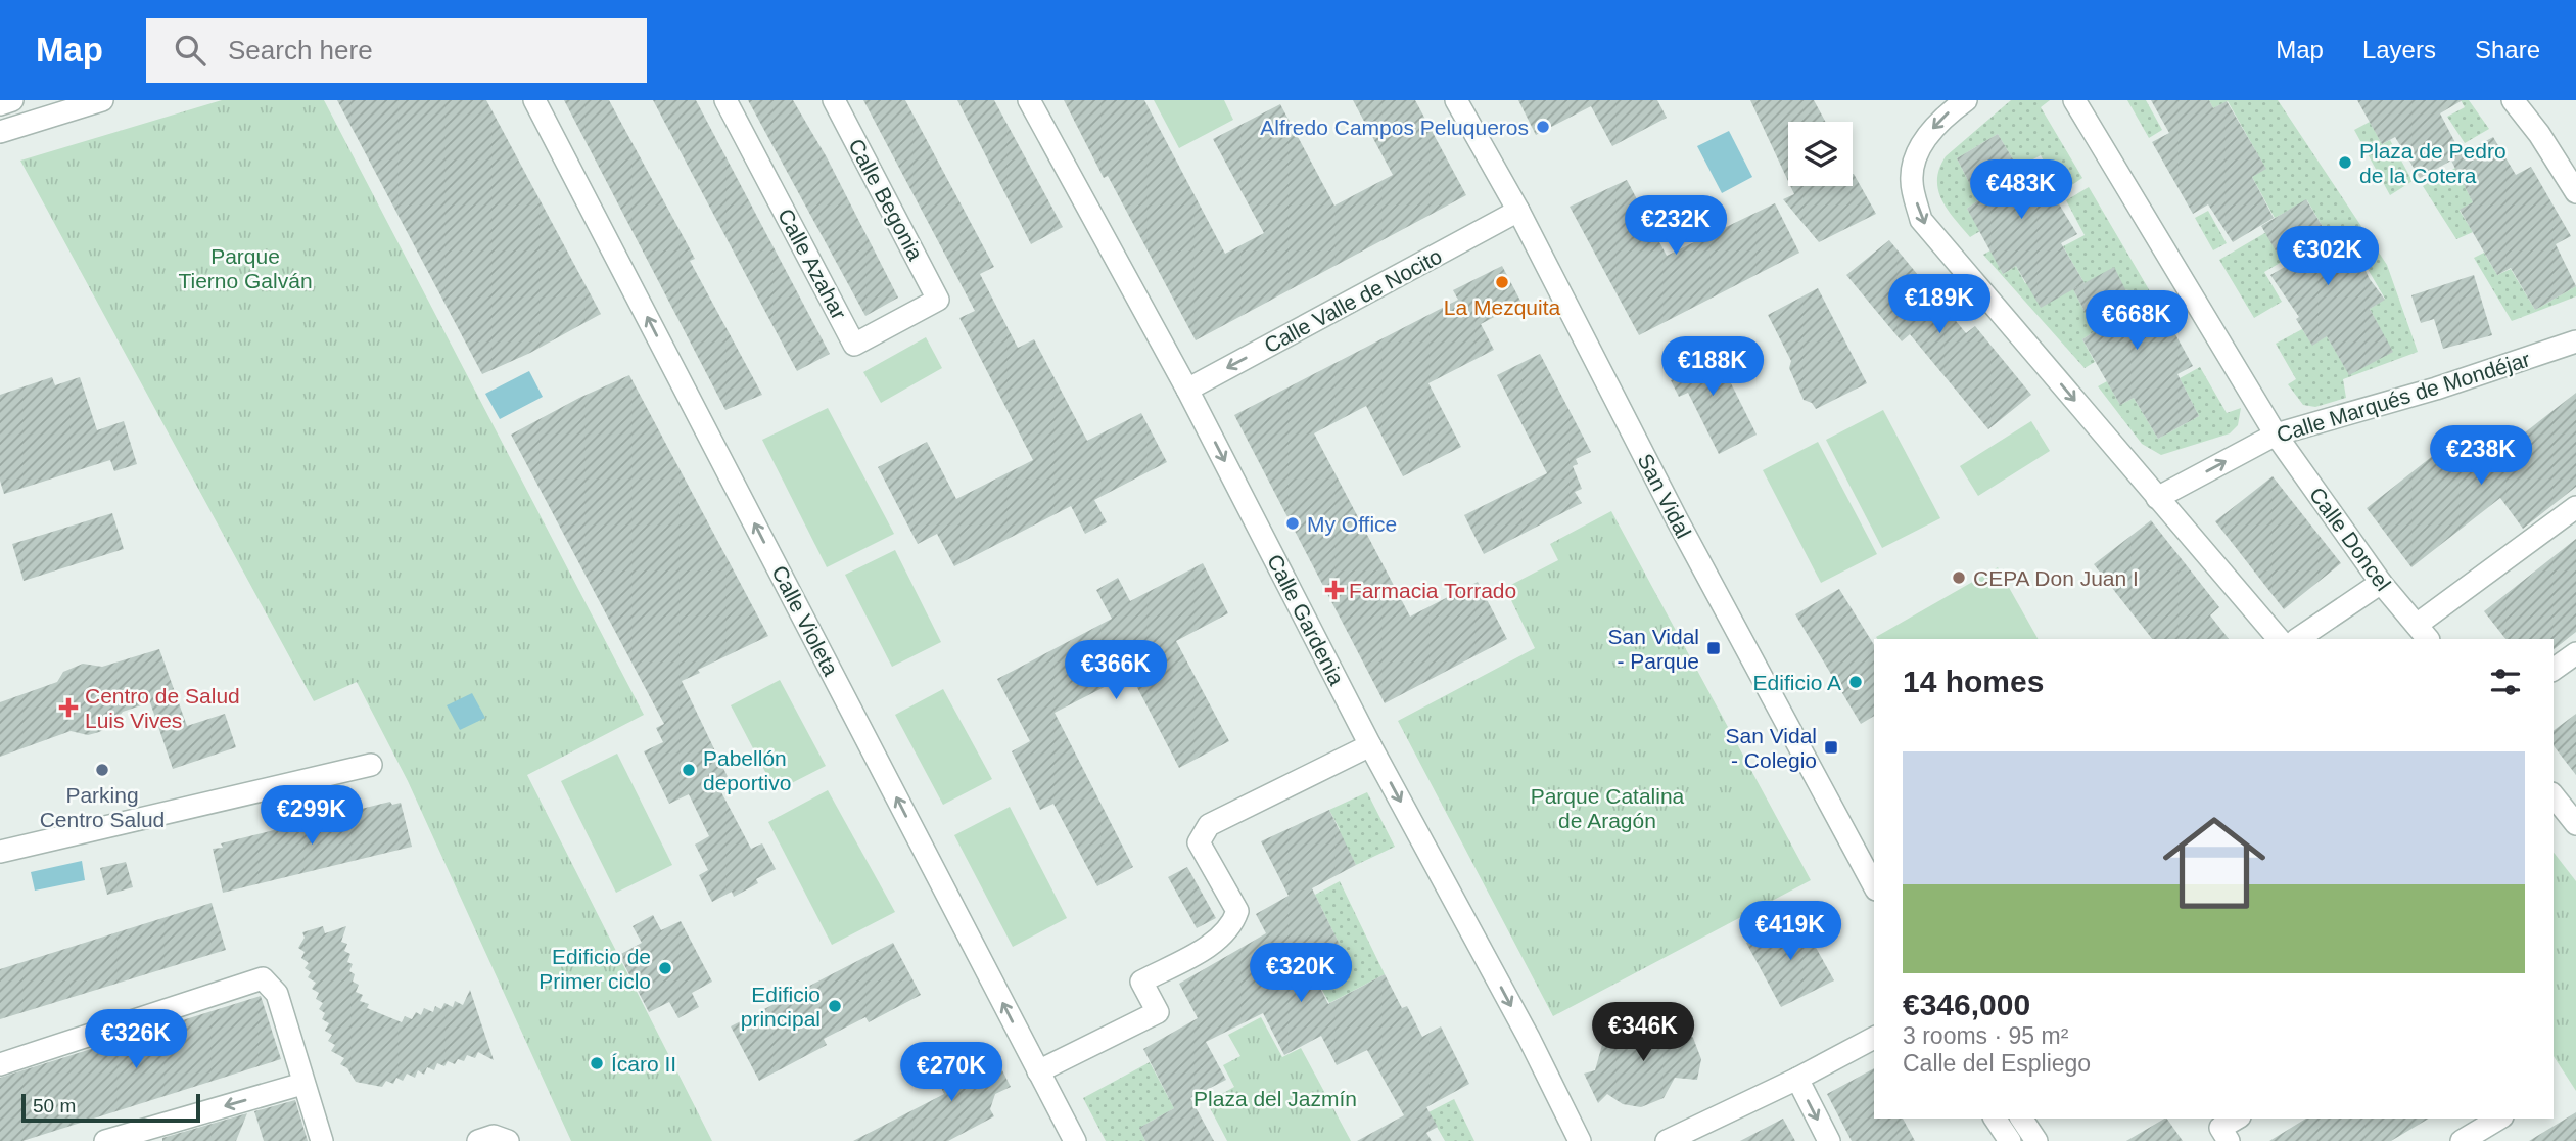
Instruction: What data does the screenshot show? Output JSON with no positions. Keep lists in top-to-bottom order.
{
  "streets": {
    "street": [
      "Calle Begonia",
      "Calle Azahar",
      "Calle Valle de Nocito",
      "Calle Marqués de Mondéjar",
      "San Vidal",
      "Calle Doncel",
      "Calle Gardenia",
      "Calle Violeta"
    ]
  },
  "crossings": [
    ["Calle Begonia", "Calle Azahar"],
    ["Calle Valle de Nocito", "San Vidal"],
    ["Calle Valle de Nocito", "Calle Gardenia"],
    ["Calle Marqués de Mondéjar", "Calle Doncel"]
  ],
  "one_way": ["Calle Valle de Nocito", "Calle Gardenia", "Calle Violeta"],
  "parks": ["Parque Tierno Galván", "Parque Catalina de Aragón", "Plaza del Jazmín"],
  "places": {
    "other": [
      "Alfredo Campos Peluqueros",
      "Plaza de Pedro de la Cotera",
      "La Mezquita",
      "My Office",
      "CEPA Don Juan I",
      "Edificio A",
      "Parking Centro Salud",
      "Pabellón deportivo",
      "Edificio de Primer ciclo",
      "Edificio principal",
      "Ícaro II"
    ],
    "health": ["Farmacia Torrado", "Centro de Salud Luis Vives"],
    "transit": ["San Vidal - Parque", "San Vidal - Colegio"]
  },
  "scale_bar": "50 m",
  "page": {
    "header": "Map",
    "search": "Search here",
    "nav": ["Map", "Layers", "Share"],
    "price": [
      "€483K",
      "€232K",
      "€302K",
      "€189K",
      "€668K",
      "€188K",
      "€238K",
      "€366K",
      "€299K",
      "€419K",
      "€320K",
      "€346K",
      "€326K",
      "€270K"
    ],
    "heading": "14 homes",
    "list": [
      {
        "name": "€346,000",
        "note": "3 rooms · 95 m² · Calle del Espliego"
      }
    ],
    "scale": "50 m"
  }
}
